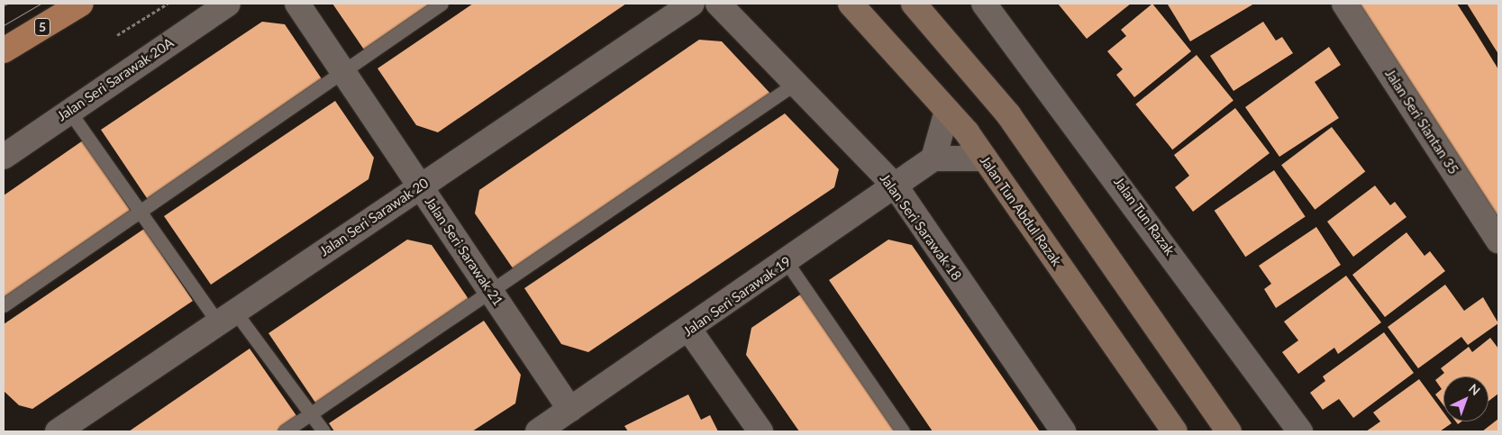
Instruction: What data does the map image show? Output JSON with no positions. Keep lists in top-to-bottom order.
{
  "streets": {
    "highway": ["5"],
    "main road": ["Jalan Tun Abdul Razak"],
    "street": [
      "Jalan Seri Sarawak 20A",
      "Jalan Seri Siantan 35",
      "Jalan Tun Razak",
      "Jalan Seri Sarawak 20",
      "Jalan Seri Sarawak 18",
      "Jalan Seri Sarawak 21",
      "Jalan Seri Sarawak 19"
    ]
  },
  "crossings": [
    ["Jalan Seri Sarawak 20", "Jalan Seri Sarawak 21"],
    ["Jalan Seri Sarawak 18", "Jalan Seri Sarawak 19"],
    ["Jalan Seri Sarawak 21", "Jalan Seri Sarawak 19"]
  ],
  "north": "top right"
}
